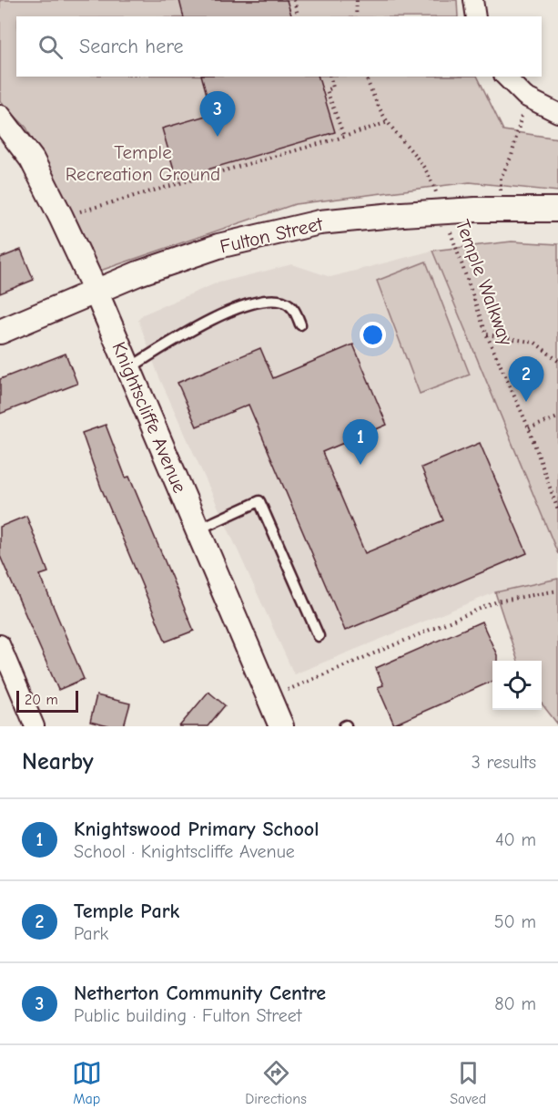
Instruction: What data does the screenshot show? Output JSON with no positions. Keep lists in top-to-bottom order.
{
  "streets": {
    "street": ["Fulton Street", "Knightscliffe Avenue"],
    "path": ["Temple Walkway"]
  },
  "crossings": [
    ["Fulton Street", "Knightscliffe Avenue"]
  ],
  "parks": ["Temple Recreation Ground"],
  "scale_bar": "20 m",
  "page": {
    "search": "Search here",
    "pins": ["3", "2", "1"],
    "scale": "20 m",
    "heading": ["Nearby", "3 results"],
    "list": [
      {
        "mark": "1",
        "name": "Knightswood Primary School",
        "note": "School · Knightscliffe Avenue",
        "value": "40 m"
      },
      {
        "mark": "2",
        "name": "Temple Park",
        "note": "Park",
        "value": "50 m"
      },
      {
        "mark": "3",
        "name": "Netherton Community Centre",
        "note": "Public building · Fulton Street",
        "value": "80 m"
      }
    ],
    "nav": ["Map", "Directions", "Saved"]
  }
}
